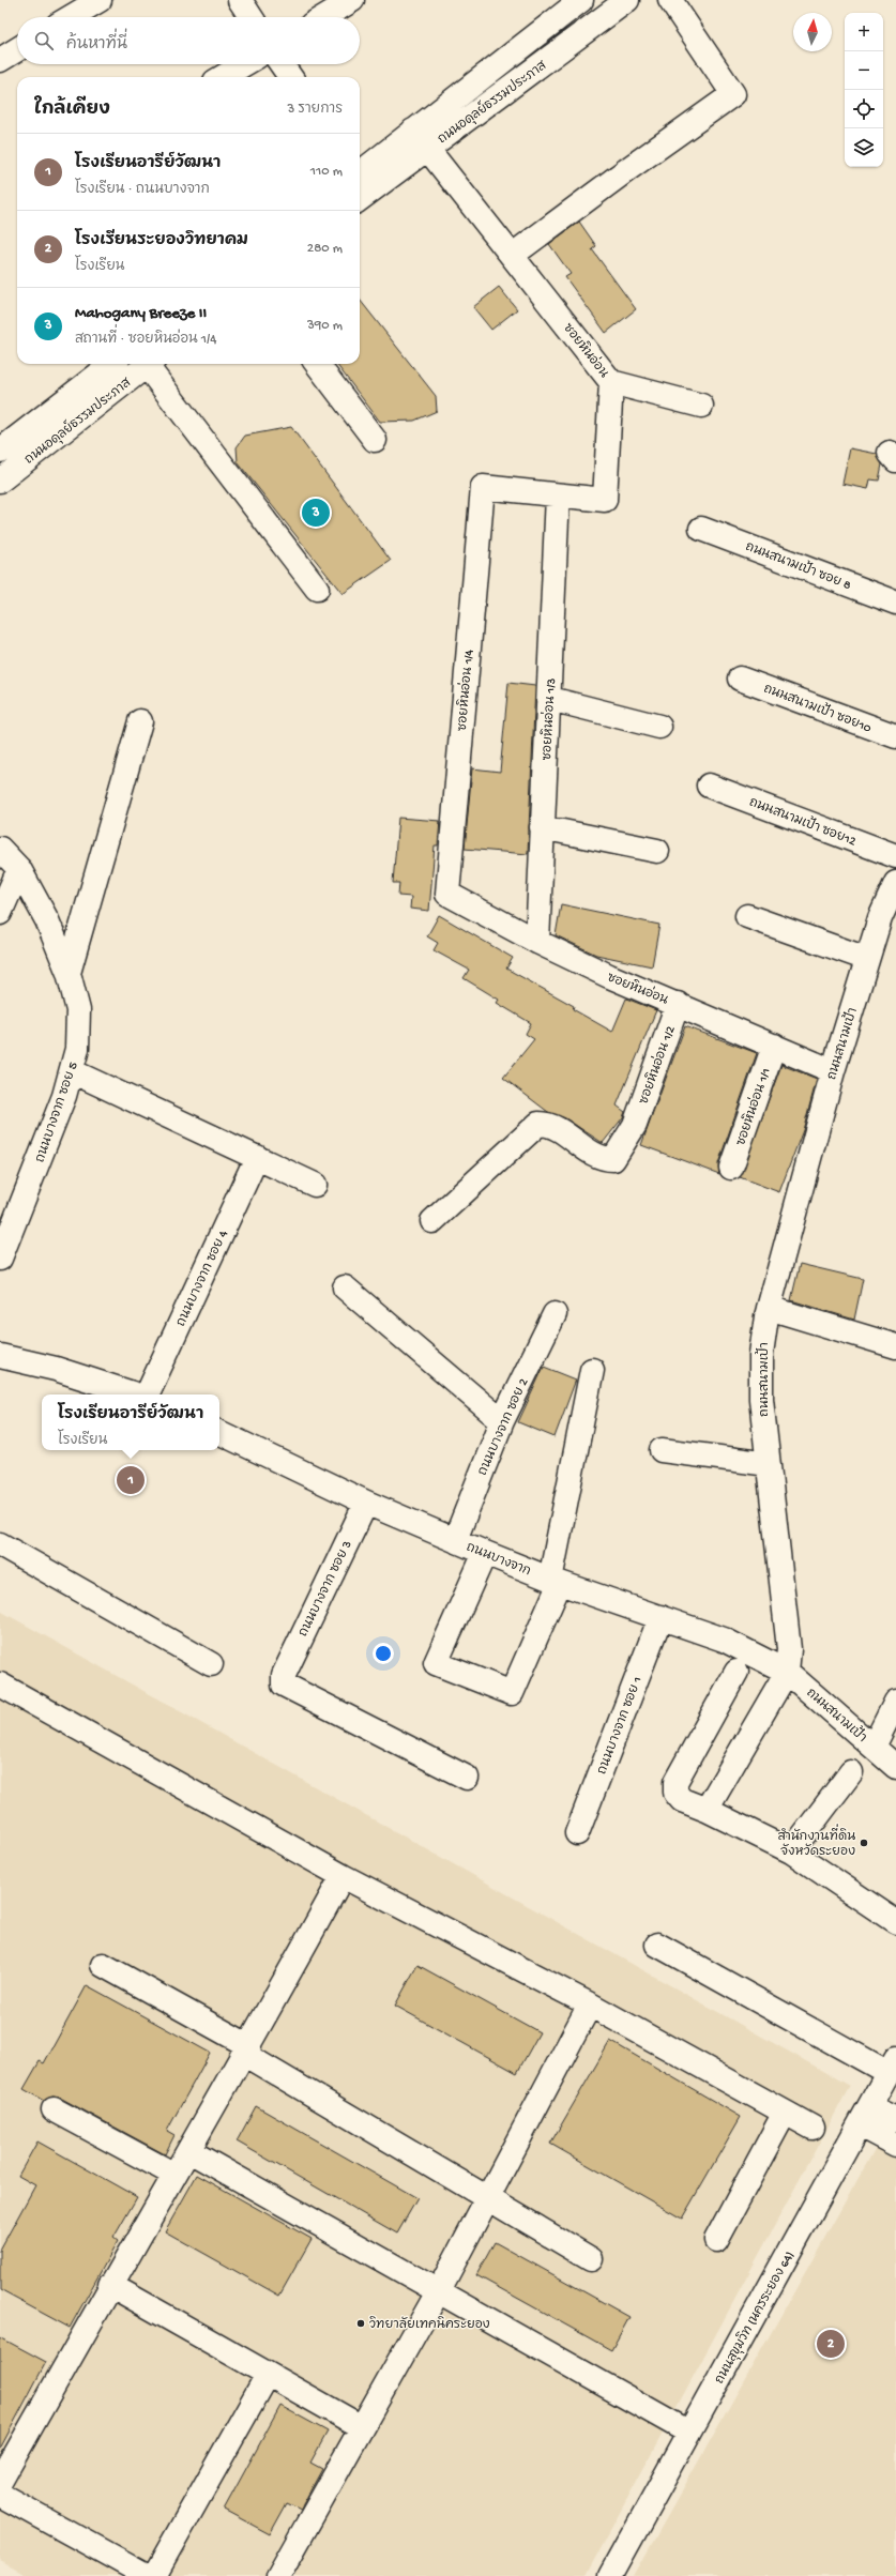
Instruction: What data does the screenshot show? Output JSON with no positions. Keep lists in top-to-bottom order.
{
  "streets": {
    "street": [
      "ถนนอดุลย์ธรรมประภาส",
      "ซอยหินอ่อน",
      "ถนนสนามเป้า ซอย 8",
      "ซอยหินอ่อน 1/4",
      "ถนนสนามเป้า ซอย10",
      "ซอยหินอ่อน 1/3",
      "ถนนสนามเป้า ซอย12",
      "ถนนสนามเป้า",
      "ซอยหินอ่อน 1/2",
      "ซอยหินอ่อน 1/1",
      "ถนนบางจาก ซอย 5",
      "ถนนบางจาก ซอย 4",
      "ถนนบางจาก ซอย 2",
      "ถนนบางจาก",
      "ถนนบางจาก ซอย 3",
      "ถนนบางจาก ซอย 1",
      "ถนนสุขุมวิท (นครระยอง 64)"
    ]
  },
  "crossings": [
    ["ถนนอดุลย์ธรรมประภาส", "ซอยหินอ่อน"],
    ["ซอยหินอ่อน", "ซอยหินอ่อน 1/4"],
    ["ซอยหินอ่อน", "ซอยหินอ่อน 1/3"],
    ["ซอยหินอ่อน", "ถนนสนามเป้า"],
    ["ซอยหินอ่อน", "ซอยหินอ่อน 1/2"],
    ["ซอยหินอ่อน", "ซอยหินอ่อน 1/1"],
    ["ถนนสนามเป้า", "ถนนบางจาก"],
    ["ถนนบางจาก ซอย 2", "ถนนบางจาก"],
    ["ถนนบางจาก", "ถนนบางจาก ซอย 3"],
    ["ถนนบางจาก", "ถนนบางจาก ซอย 1"]
  ],
  "places": ["สำนักงานที่ดิน จังหวัดระยอง", "วิทยาลัยเทคนิคระยอง"],
  "north": "top",
  "page": {
    "map_buttons": ["+", "−"],
    "search": "ค้นหาที่นี่",
    "heading": ["ใกล้เคียง", "3 รายการ"],
    "list": [
      {
        "mark": "1",
        "name": "โรงเรียนอารีย์วัฒนา",
        "note": "โรงเรียน · ถนนบางจาก",
        "value": "110 m"
      },
      {
        "mark": "2",
        "name": "โรงเรียนระยองวิทยาคม",
        "note": "โรงเรียน",
        "value": "280 m"
      },
      {
        "mark": "3",
        "name": "Mahogany Breeze II",
        "note": "สถานที่ · ซอยหินอ่อน 1/4",
        "value": "390 m"
      }
    ],
    "pins": ["3", "1", "2"],
    "popup": ["โรงเรียนอารีย์วัฒนา", "โรงเรียน"]
  }
}
